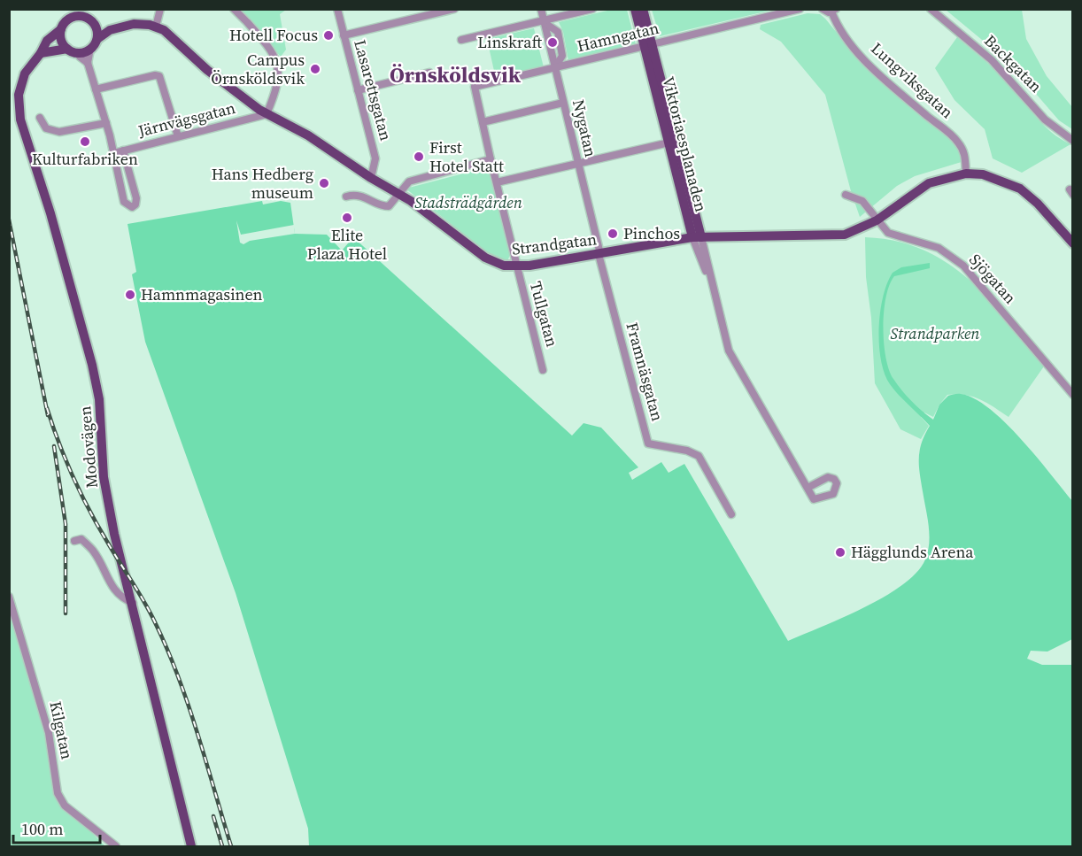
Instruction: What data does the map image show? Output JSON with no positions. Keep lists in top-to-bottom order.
{
  "streets": {
    "main road": ["Viktoriaesplanaden", "Strandgatan", "Modovägen"],
    "street": [
      "Hamngatan",
      "Backgatan",
      "Lungviksgatan",
      "Lasarettsgatan",
      "Järnvägsgatan",
      "Nygatan",
      "Sjögatan",
      "Tullgatan",
      "Framnäsgatan",
      "Kilgatan"
    ]
  },
  "crossings": [
    ["Hamngatan", "Nygatan"],
    ["Hamngatan", "Viktoriaesplanaden"],
    ["Hamngatan", "Tullgatan"],
    ["Lungviksgatan", "Strandgatan"],
    ["Lasarettsgatan", "Strandgatan"],
    ["Järnvägsgatan", "Strandgatan"],
    ["Nygatan", "Strandgatan"],
    ["Nygatan", "Framnäsgatan"],
    ["Viktoriaesplanaden", "Strandgatan"],
    ["Strandgatan", "Sjögatan"],
    ["Strandgatan", "Tullgatan"],
    ["Strandgatan", "Framnäsgatan"]
  ],
  "districts": ["Örnsköldsvik"],
  "parks": ["Stadsträdgården", "Strandparken"],
  "places": [
    "Hotell Focus",
    "Linskraft",
    "Campus Örnsköldsvik",
    "Kulturfabriken",
    "First Hotel Statt",
    "Hans Hedberg museum",
    "Elite Plaza Hotel",
    "Pinchos",
    "Hamnmagasinen",
    "Hägglunds Arena"
  ],
  "scale_bar": "100 m"
}
